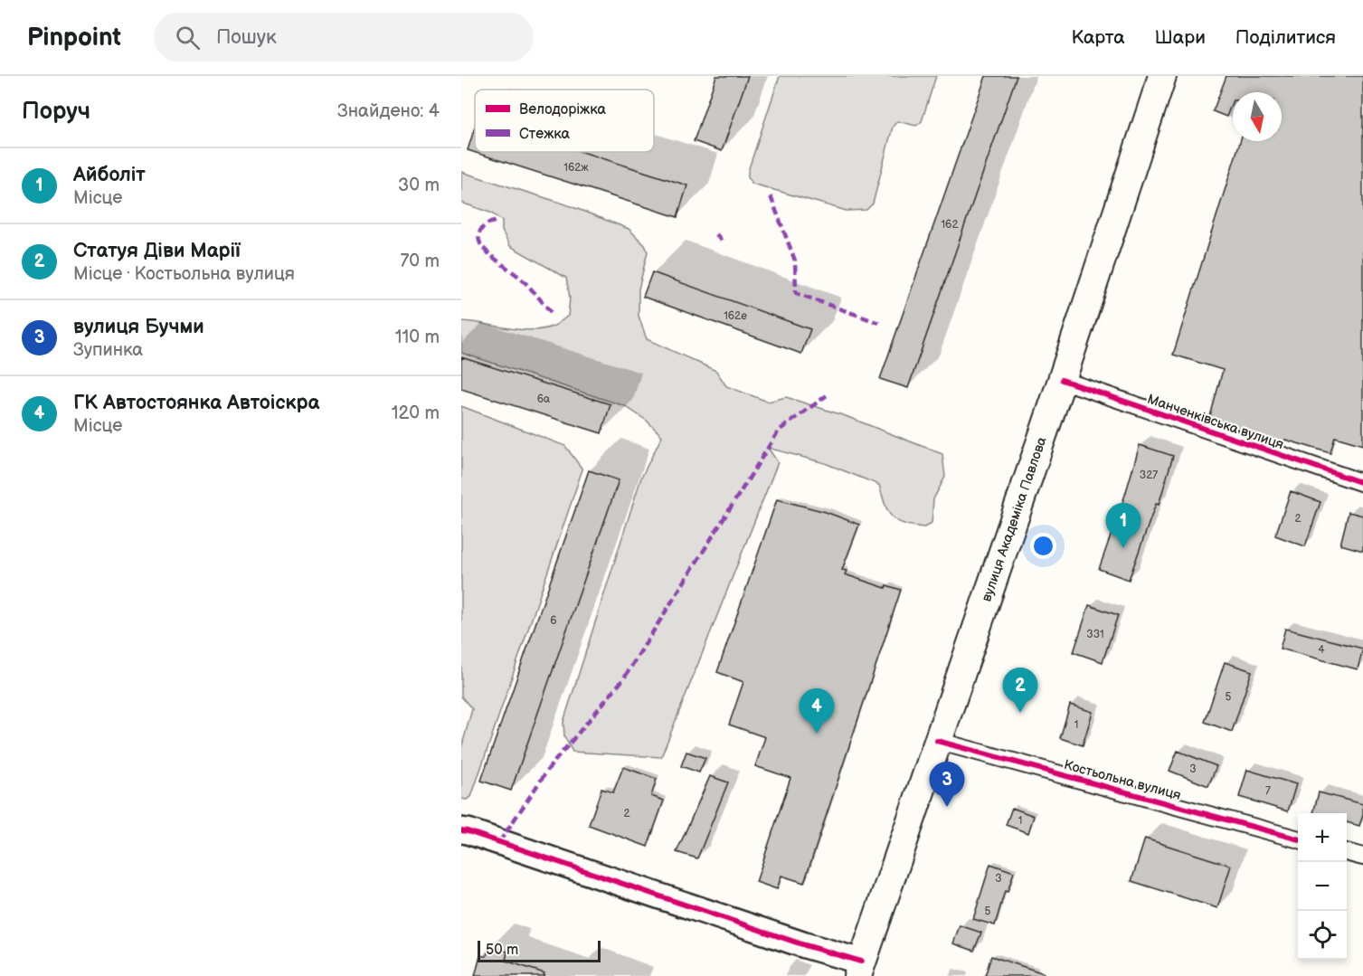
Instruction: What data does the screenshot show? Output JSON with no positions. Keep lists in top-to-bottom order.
{
  "streets": {
    "main road": ["вулиця Академіка Павлова"],
    "street": ["Манченківська вулиця", "Костьольна вулиця"]
  },
  "crossings": [
    ["Манченківська вулиця", "вулиця Академіка Павлова"],
    ["вулиця Академіка Павлова", "Костьольна вулиця"]
  ],
  "house_numbers": [
    "162ж",
    "162",
    "162е",
    "6а",
    "327",
    "2",
    "6",
    "331",
    "4",
    "5",
    "1",
    "3",
    "7",
    "2",
    "1",
    "3",
    "5"
  ],
  "legend": ["Велодоріжка", "Стежка"],
  "scale_bar": "50 m",
  "north": "bottom",
  "page": {
    "header": "Pinpoint",
    "search": "Пошук",
    "nav": ["Карта", "Шари", "Поділитися"],
    "heading": ["Поруч", "Знайдено: 4"],
    "list": [
      {
        "mark": "1",
        "name": "Айболіт",
        "note": "Місце",
        "value": "30 m"
      },
      {
        "mark": "2",
        "name": "Статуя Діви Марії",
        "note": "Місце · Костьольна вулиця",
        "value": "70 m"
      },
      {
        "mark": "3",
        "name": "вулиця Бучми",
        "note": "Зупинка",
        "value": "110 m"
      },
      {
        "mark": "4",
        "name": "ГК Автостоянка Автоіскра",
        "note": "Місце",
        "value": "120 m"
      }
    ],
    "pins": [
      "1",
      "2",
      "4",
      "3"
    ],
    "map_buttons": ["+", "−"],
    "scale": "50 m"
  }
}
